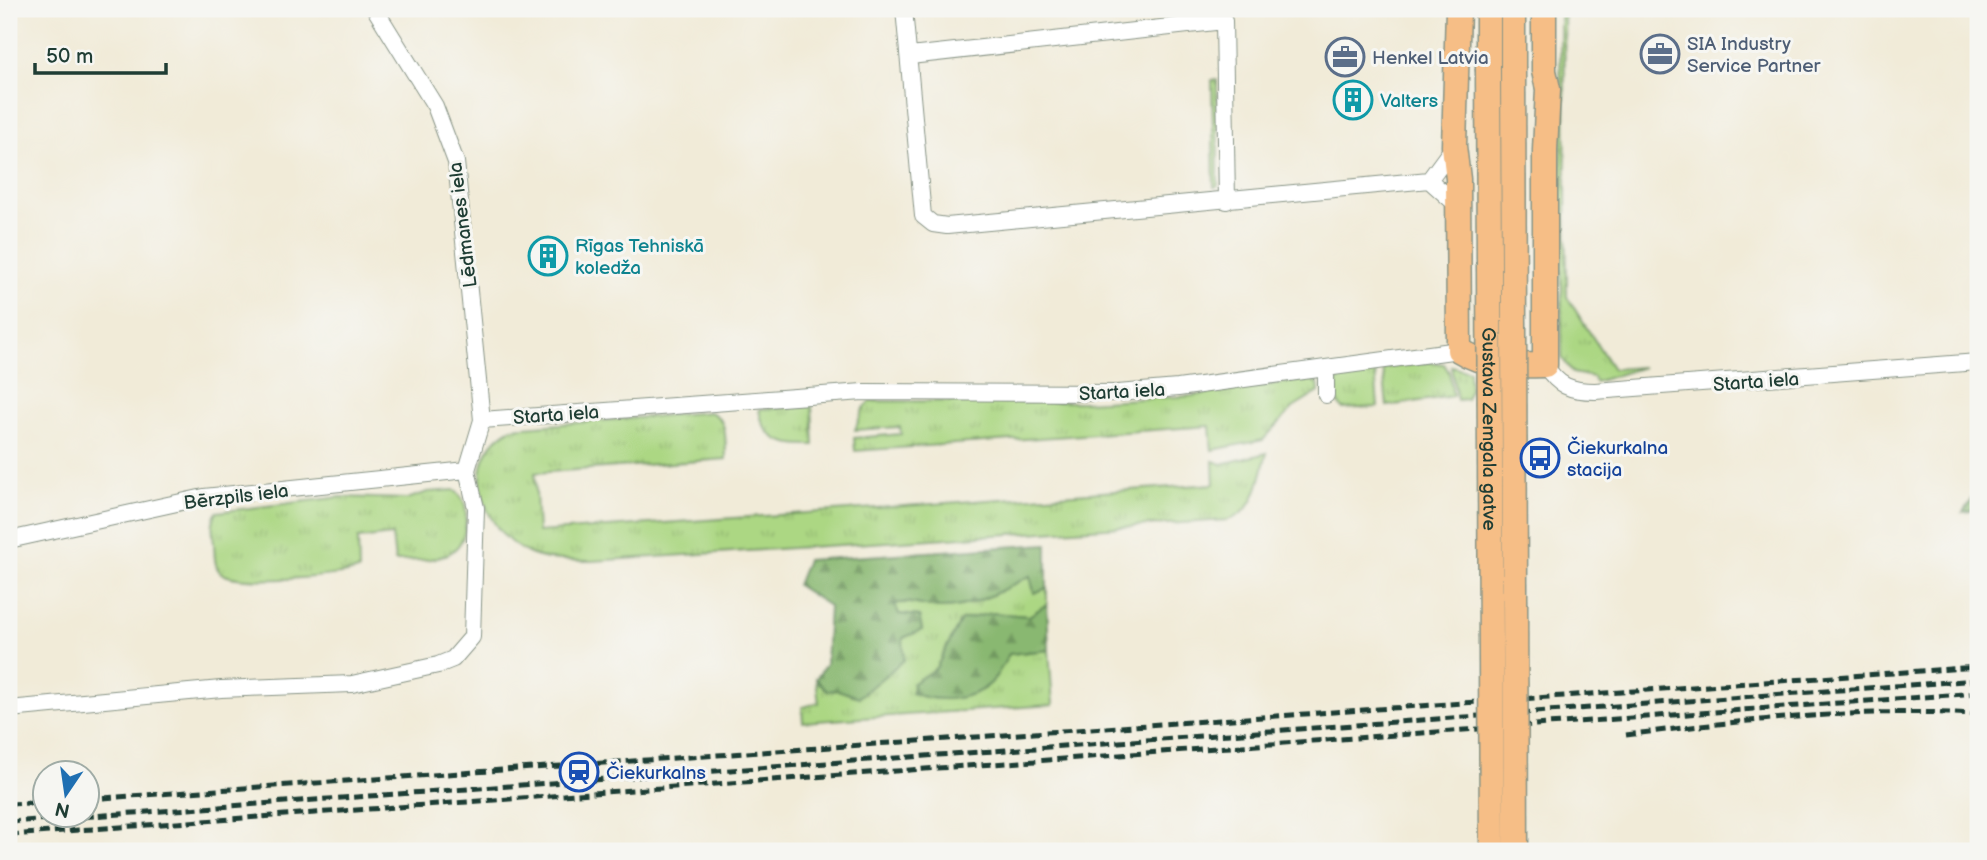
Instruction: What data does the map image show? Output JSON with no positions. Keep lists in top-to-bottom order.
{
  "streets": {
    "main road": ["Gustava Zemgala gatve"],
    "street": ["Lēdmanes iela", "Starta iela", "Bērzpils iela"]
  },
  "crossings": [
    ["Lēdmanes iela", "Starta iela"]
  ],
  "places": {
    "office": ["SIA Industry Service Partner", "Henkel Latvia"],
    "building": ["Valters", "Rīgas Tehniskā koledža"],
    "bus stop": ["Čiekurkalna stacija"],
    "station": ["Čiekurkalns"]
  },
  "scale_bar": "50 m",
  "north": "bottom"
}
